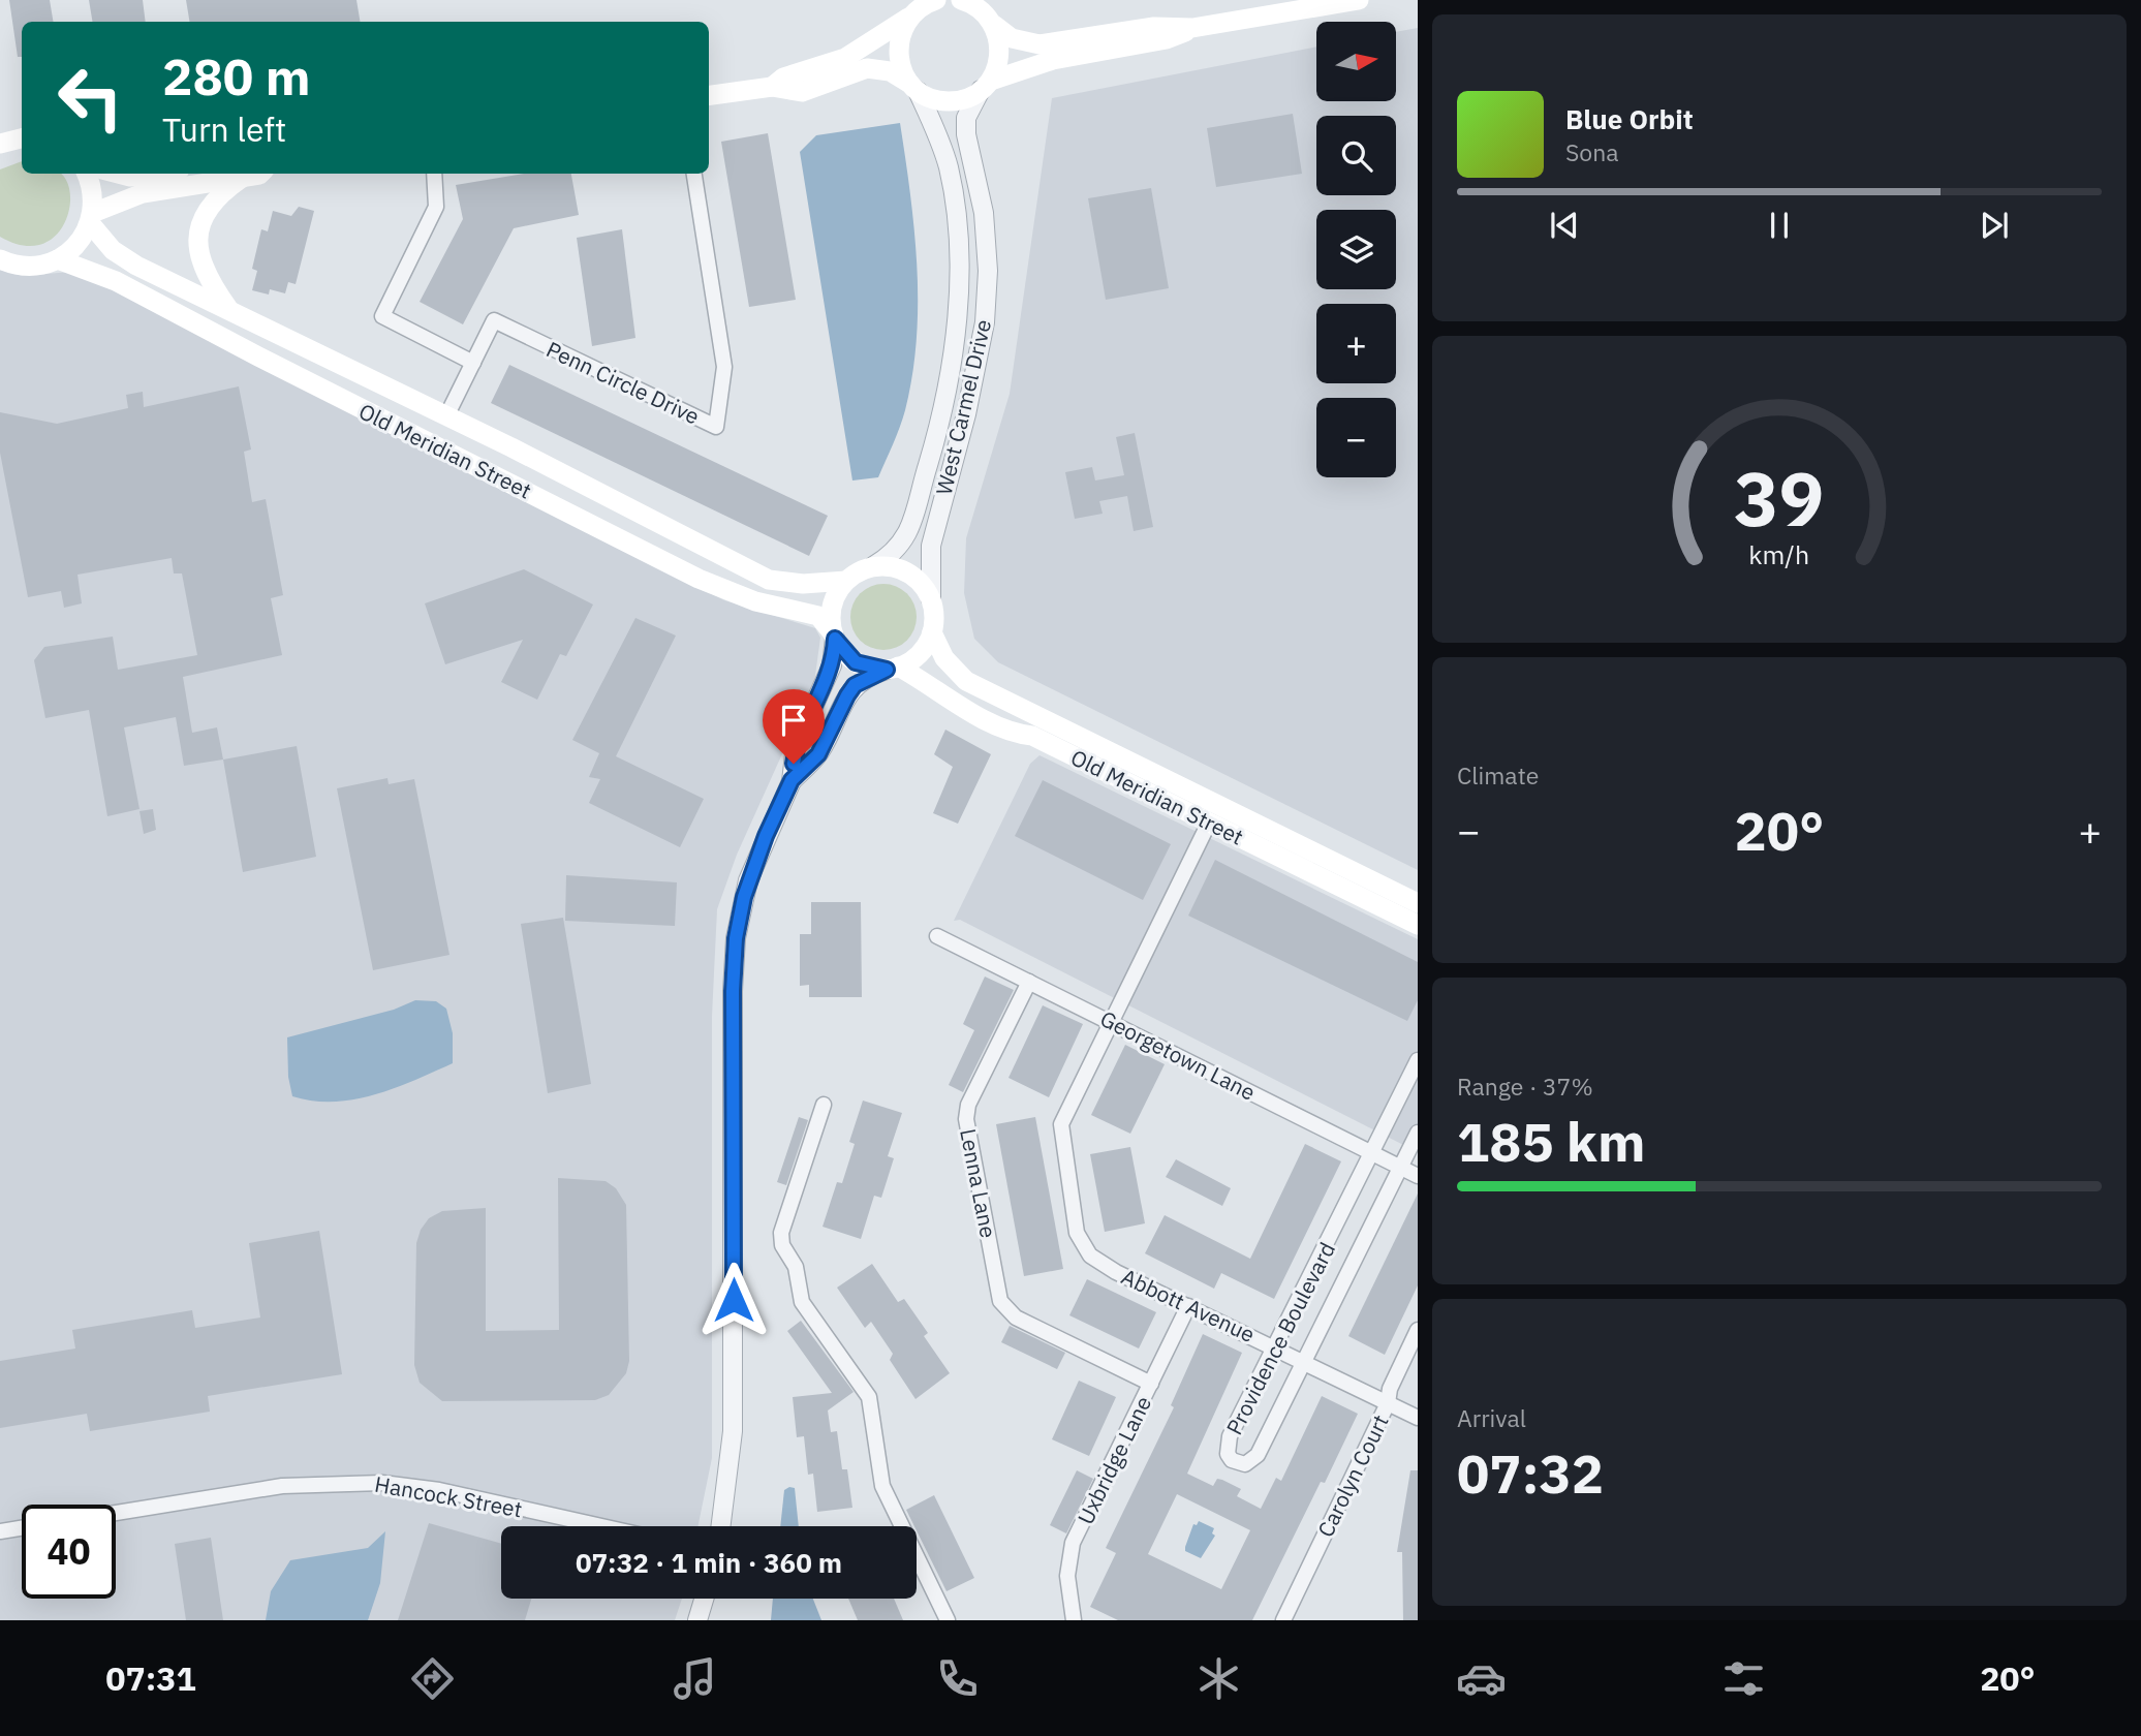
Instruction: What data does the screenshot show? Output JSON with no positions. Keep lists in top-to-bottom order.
{
  "streets": {
    "main road": ["Old Meridian Street"],
    "street": [
      "Penn Circle Drive",
      "West Carmel Drive",
      "Georgetown Lane",
      "Lenna Lane",
      "Abbott Avenue",
      "Providence Boulevard",
      "Uxbridge Lane",
      "Carolyn Court",
      "Hancock Street"
    ]
  },
  "crossings": [
    ["Penn Circle Drive", "Old Meridian Street"],
    ["West Carmel Drive", "Old Meridian Street"],
    ["Georgetown Lane", "Lenna Lane"],
    ["Georgetown Lane", "Abbott Avenue"],
    ["Georgetown Lane", "Providence Boulevard"],
    ["Lenna Lane", "Uxbridge Lane"],
    ["Abbott Avenue", "Providence Boulevard"],
    ["Abbott Avenue", "Uxbridge Lane"],
    ["Abbott Avenue", "Carolyn Court"]
  ],
  "north": "right",
  "page": {
    "map_buttons": ["+", "−"],
    "turn": ["280 m", "Turn left"],
    "song": ["Blue Orbit", "Sona"],
    "tile": [
      "Climate",
      ["Range · 37%", "185 km"],
      ["Arrival", "07:32"]
    ],
    "heat": ["−", "20°", "+"],
    "limit": "40",
    "trip": "07:32 · 1 min · 360 m",
    "tabs": ["07:31", "20°"],
    "gauge": ["39", "km/h"]
  }
}
